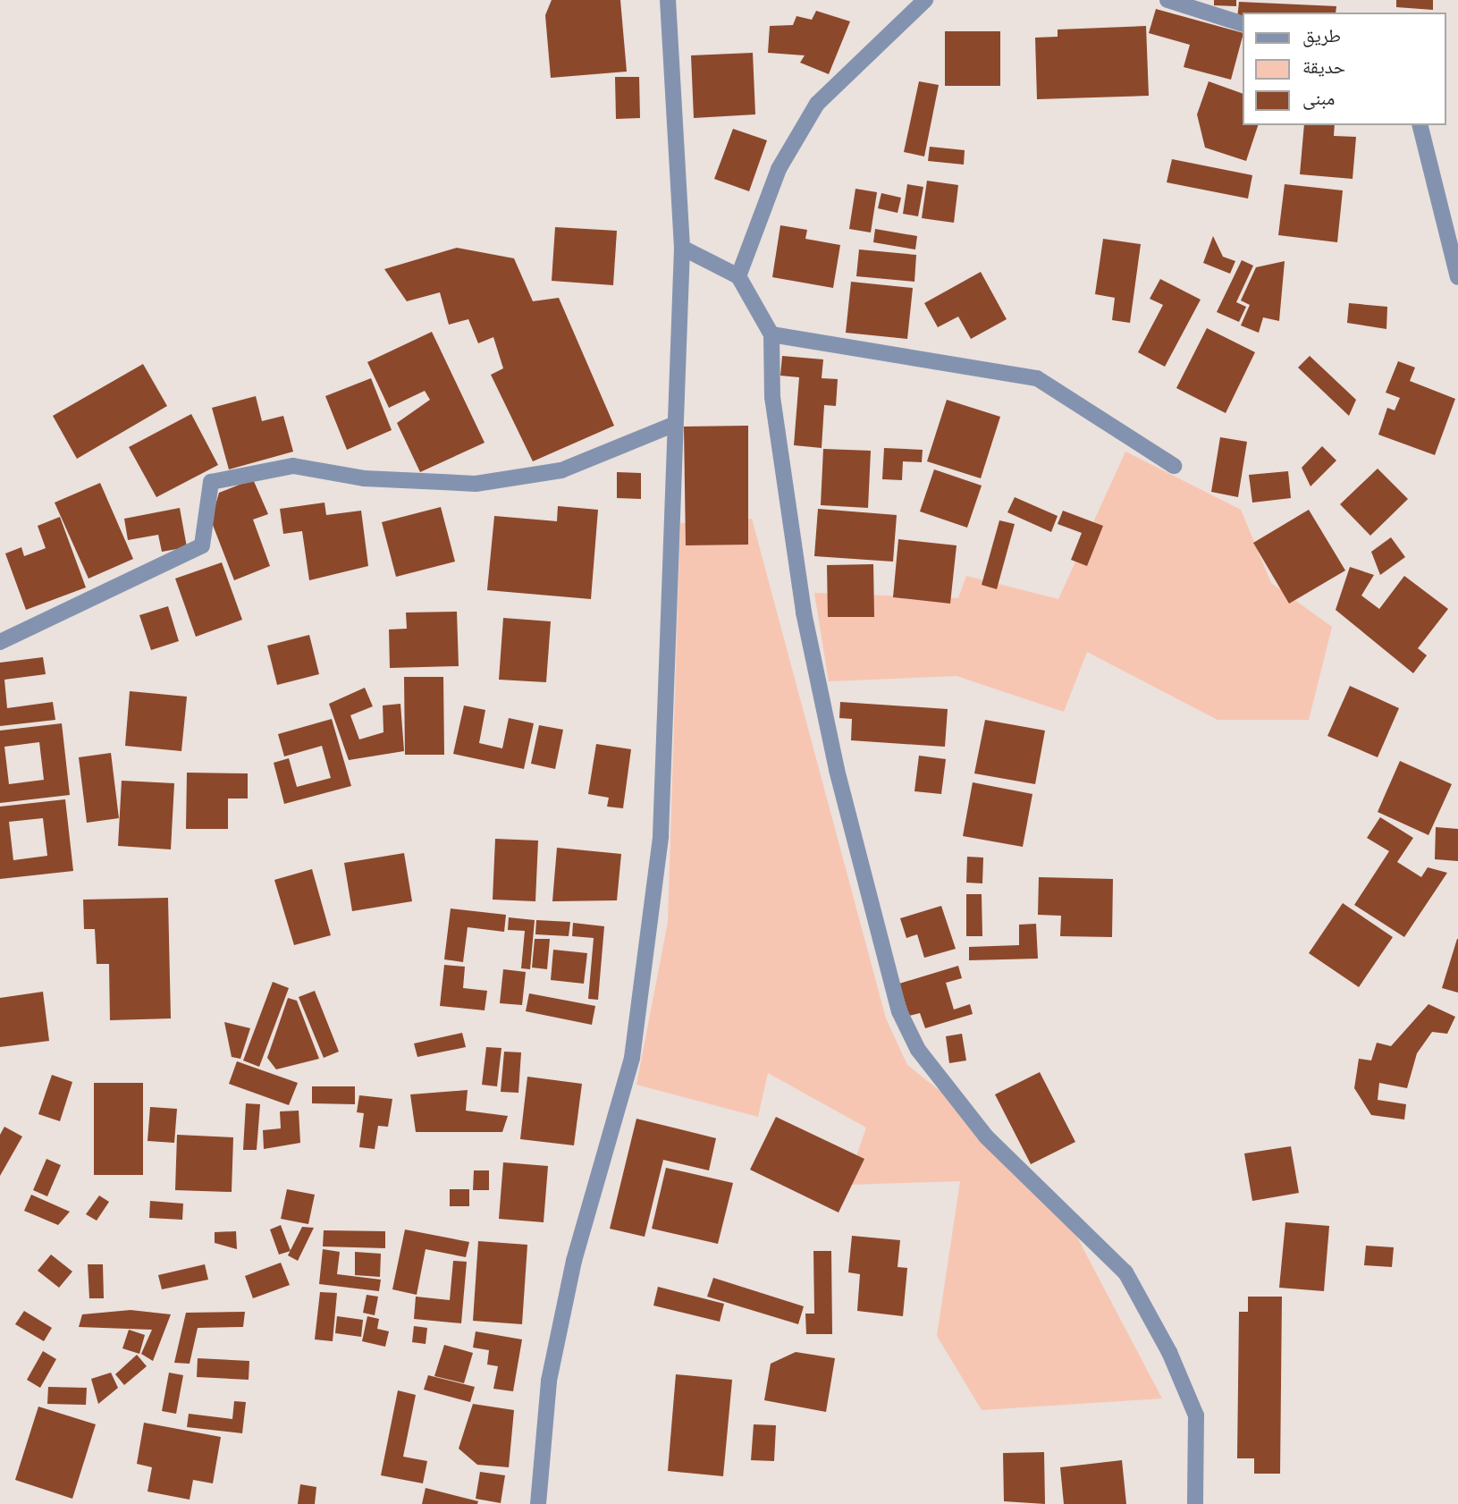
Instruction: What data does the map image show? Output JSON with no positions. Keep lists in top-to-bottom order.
{
  "legend": ["طريق", "حديقة", "مبنى"]
}
